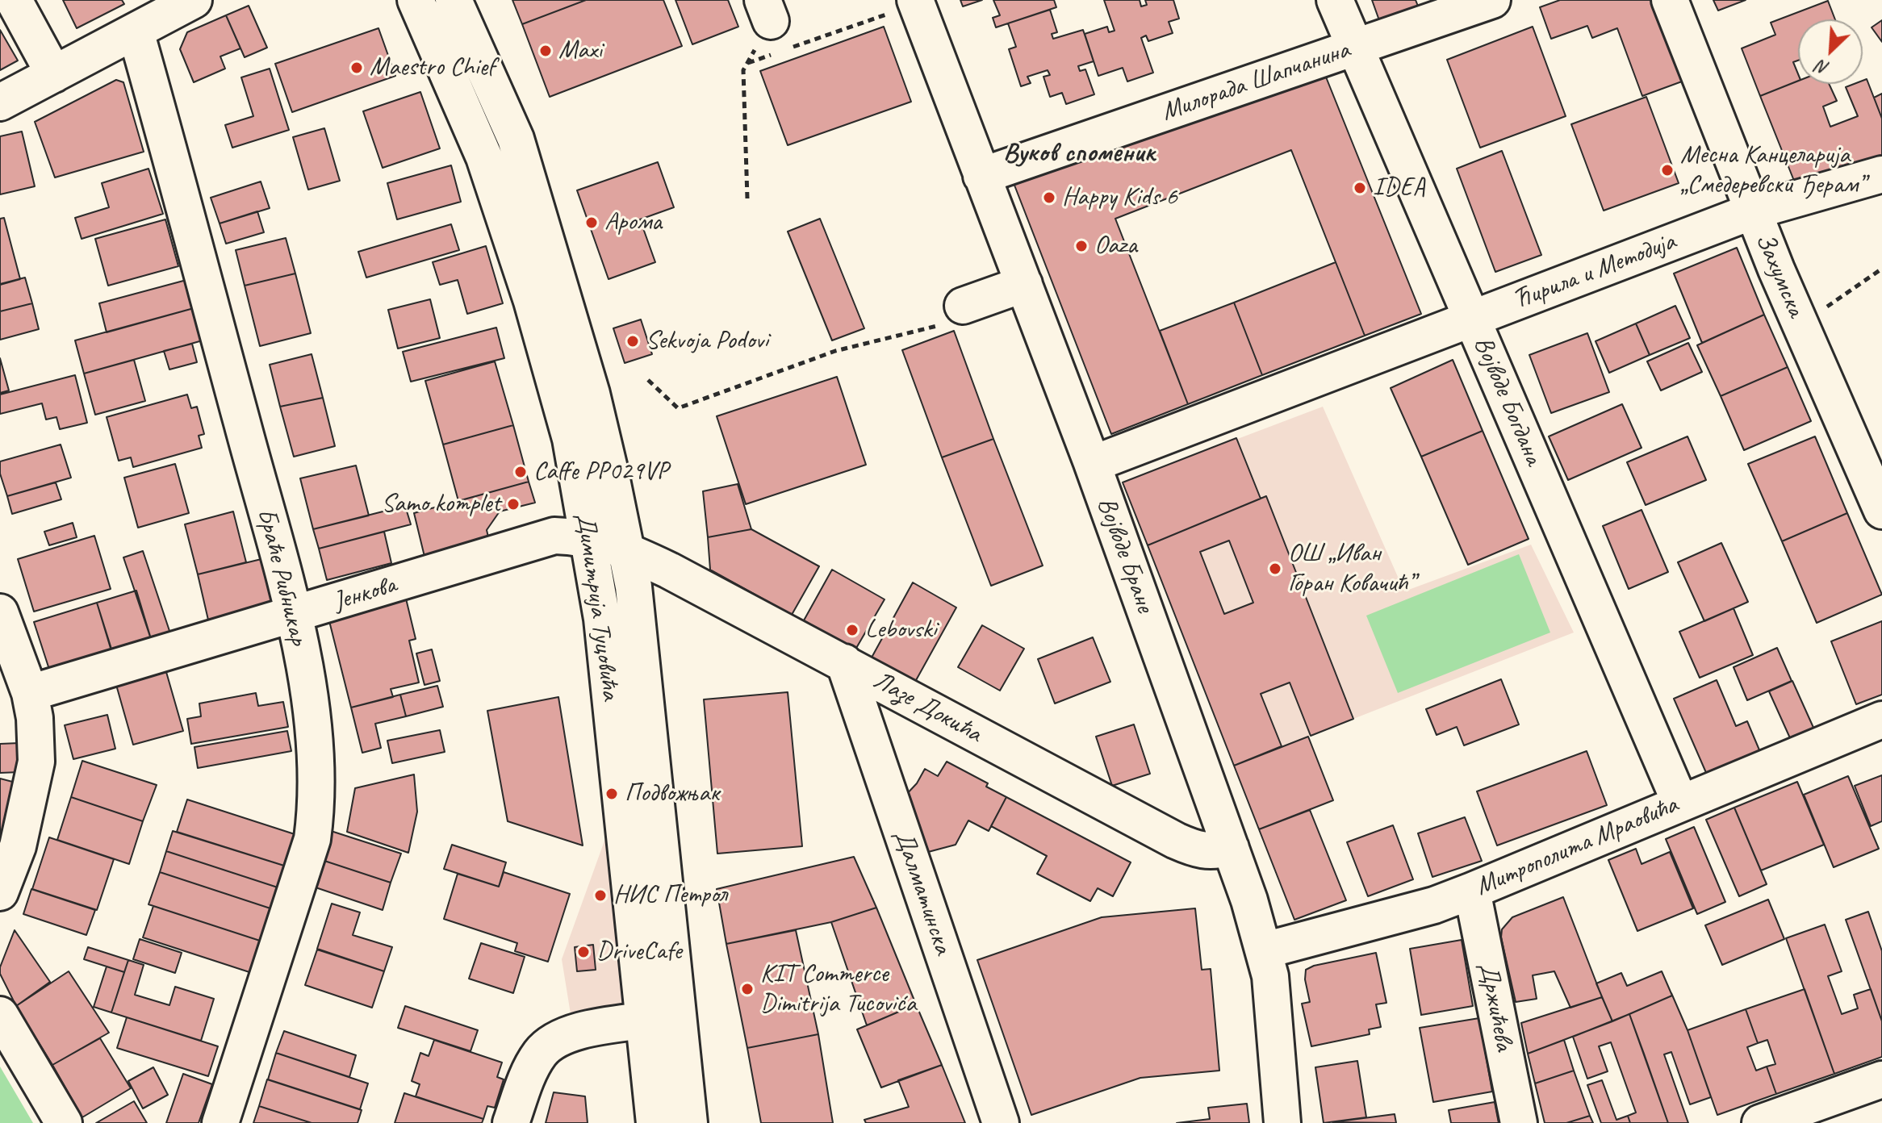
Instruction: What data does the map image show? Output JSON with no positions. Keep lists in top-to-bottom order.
{
  "streets": {
    "street": [
      "Милорада Шапчанина",
      "Ћирила и Методија",
      "Захумска",
      "Војводе Богдана",
      "Војводе Бране",
      "Браће Рибникар",
      "Јенкова",
      "Димитрија Туцовића",
      "Лазе Докића",
      "Митрополита Мраовића",
      "Далматинска",
      "Држићева"
    ]
  },
  "crossings": [
    ["Милорада Шапчанина", "Војводе Богдана"],
    ["Милорада Шапчанина", "Војводе Бране"],
    ["Ћирила и Методија", "Захумска"],
    ["Ћирила и Методија", "Војводе Богдана"],
    ["Ћирила и Методија", "Војводе Бране"],
    ["Војводе Богдана", "Митрополита Мраовића"],
    ["Војводе Бране", "Лазе Докића"],
    ["Војводе Бране", "Митрополита Мраовића"],
    ["Браће Рибникар", "Јенкова"],
    ["Јенкова", "Димитрија Туцовића"],
    ["Јенкова", "Лазе Докића"],
    ["Димитрија Туцовића", "Лазе Докића"],
    ["Лазе Докића", "Далматинска"],
    ["Митрополита Мраовића", "Држићева"]
  ],
  "districts": ["Вуков споменик"],
  "places": [
    "Maxi",
    "Maestro Chief",
    "Месна Канцеларија „Смедеревски Ђерам”",
    "IDEA",
    "Happy Kids 6",
    "Арома",
    "Oaza",
    "Sekvoja Podovi",
    "Caffe PP029VP",
    "Samo komplet",
    "ОШ „Иван Горан Ковачић”",
    "Lebovski",
    "Подвожњак",
    "НИС Петрол",
    "DriveCafe",
    "KIT Commerce Dimitrija Tucovića"
  ],
  "north": "bottom left"
}
